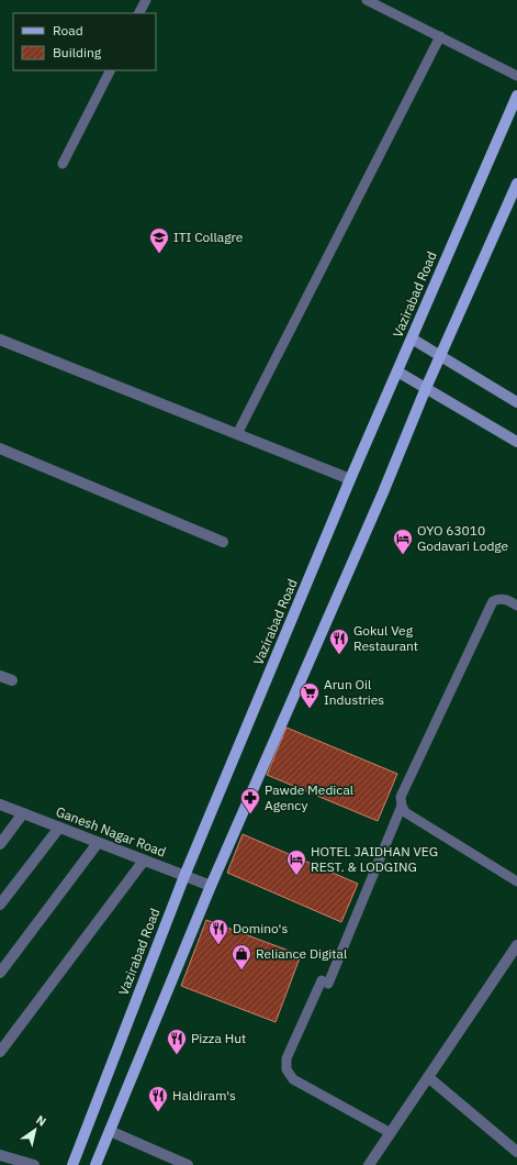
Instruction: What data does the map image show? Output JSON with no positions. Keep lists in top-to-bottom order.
{
  "streets": {
    "main road": ["Vazirabad Road"],
    "street": ["Ganesh Nagar Road"]
  },
  "crossings": [
    ["Vazirabad Road", "Ganesh Nagar Road"]
  ],
  "places": {
    "school or university": ["ITI Collagre"],
    "hotel": ["OYO 63010 Godavari Lodge", "HOTEL JAIDHAN VEG REST. & LODGING"],
    "restaurant": [
      "Gokul Veg Restaurant",
      "Domino's",
      "Pizza Hut",
      "Haldiram's"
    ],
    "supermarket": ["Arun Oil Industries"],
    "pharmacy": ["Pawde Medical Agency"],
    "shop": ["Reliance Digital"]
  },
  "legend": ["Road", "Building"],
  "north": "top right"
}
